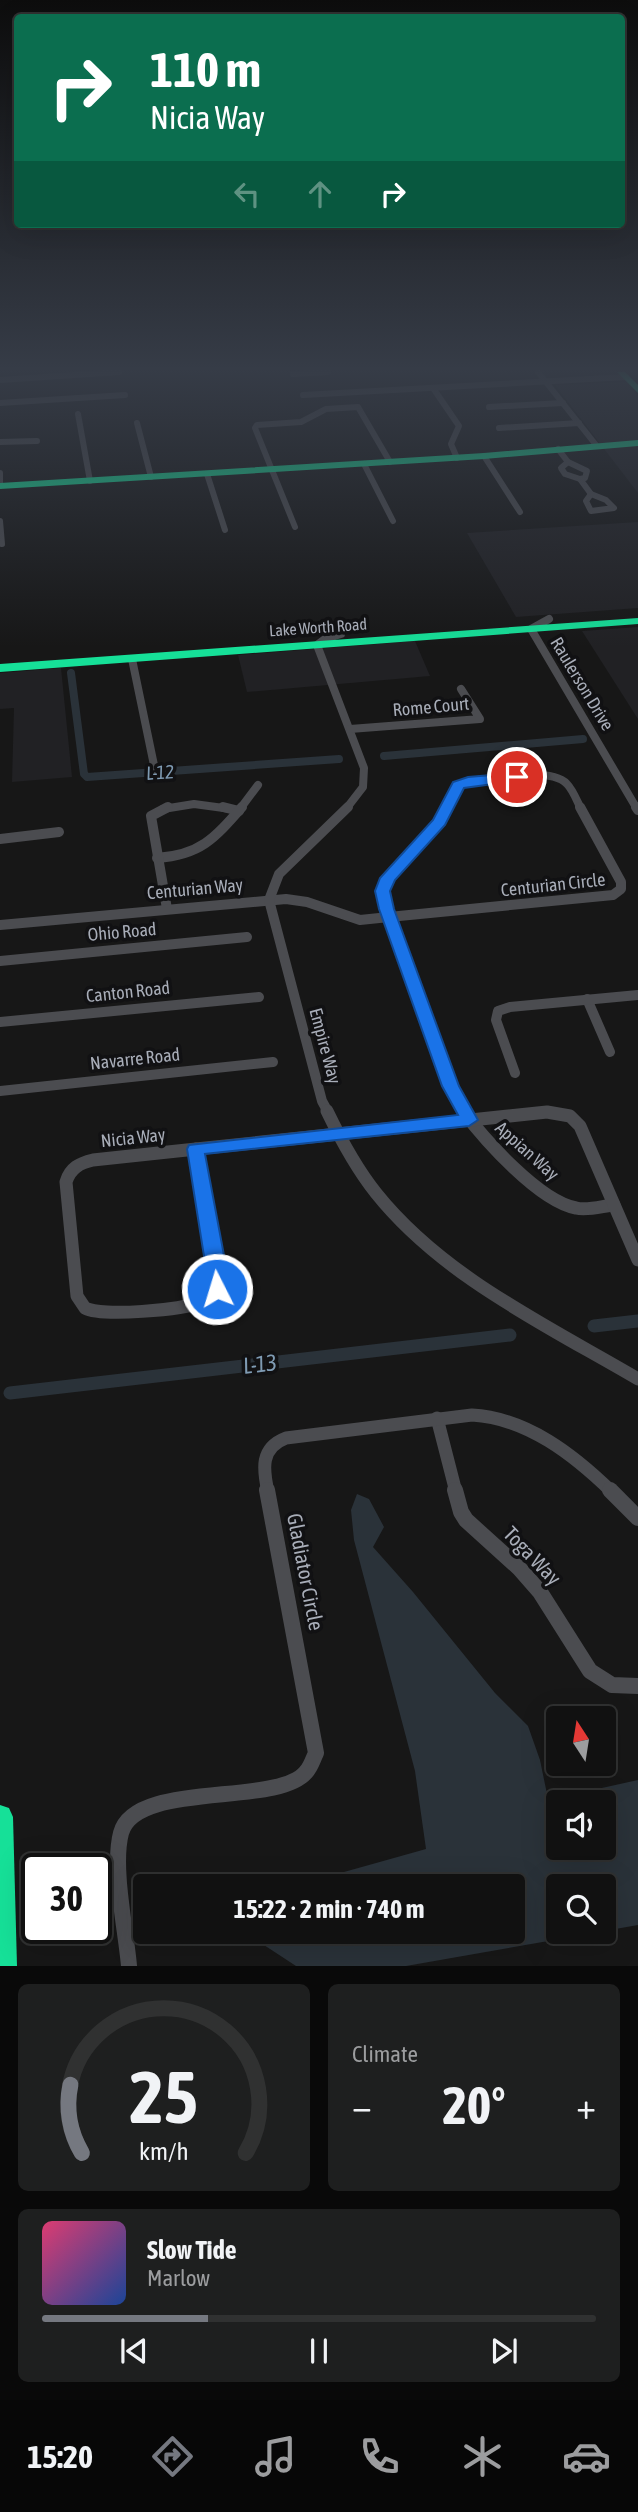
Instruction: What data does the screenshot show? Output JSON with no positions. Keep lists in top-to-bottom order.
{
  "streets": {
    "main road": ["Lake Worth Road"],
    "street": [
      "Raulerson Drive",
      "Rome Court",
      "Centurian Circle",
      "Centurian Way",
      "Ohio Road",
      "Canton Road",
      "Empire Way",
      "Navarre Road",
      "Nicia Way",
      "Appian Way",
      "Toga Way",
      "Gladiator Circle"
    ]
  },
  "crossings": [
    ["Lake Worth Road", "Raulerson Drive"],
    ["Centurian Circle", "Centurian Way"],
    ["Centurian Circle", "Appian Way"],
    ["Centurian Way", "Empire Way"],
    ["Centurian Way", "Appian Way"],
    ["Empire Way", "Nicia Way"],
    ["Nicia Way", "Appian Way"],
    ["Toga Way", "Gladiator Circle"]
  ],
  "water": ["L-12", "L-13"],
  "north": "top",
  "page": {
    "turn": ["110 m", "Nicia Way"],
    "limit": "30",
    "trip": "15:22 · 2 min · 740 m",
    "tile": "Climate",
    "heat": ["−", "20°", "+"],
    "song": ["Slow Tide", "Marlow"],
    "tabs": "15:20",
    "gauge": ["25", "km/h"]
  }
}
